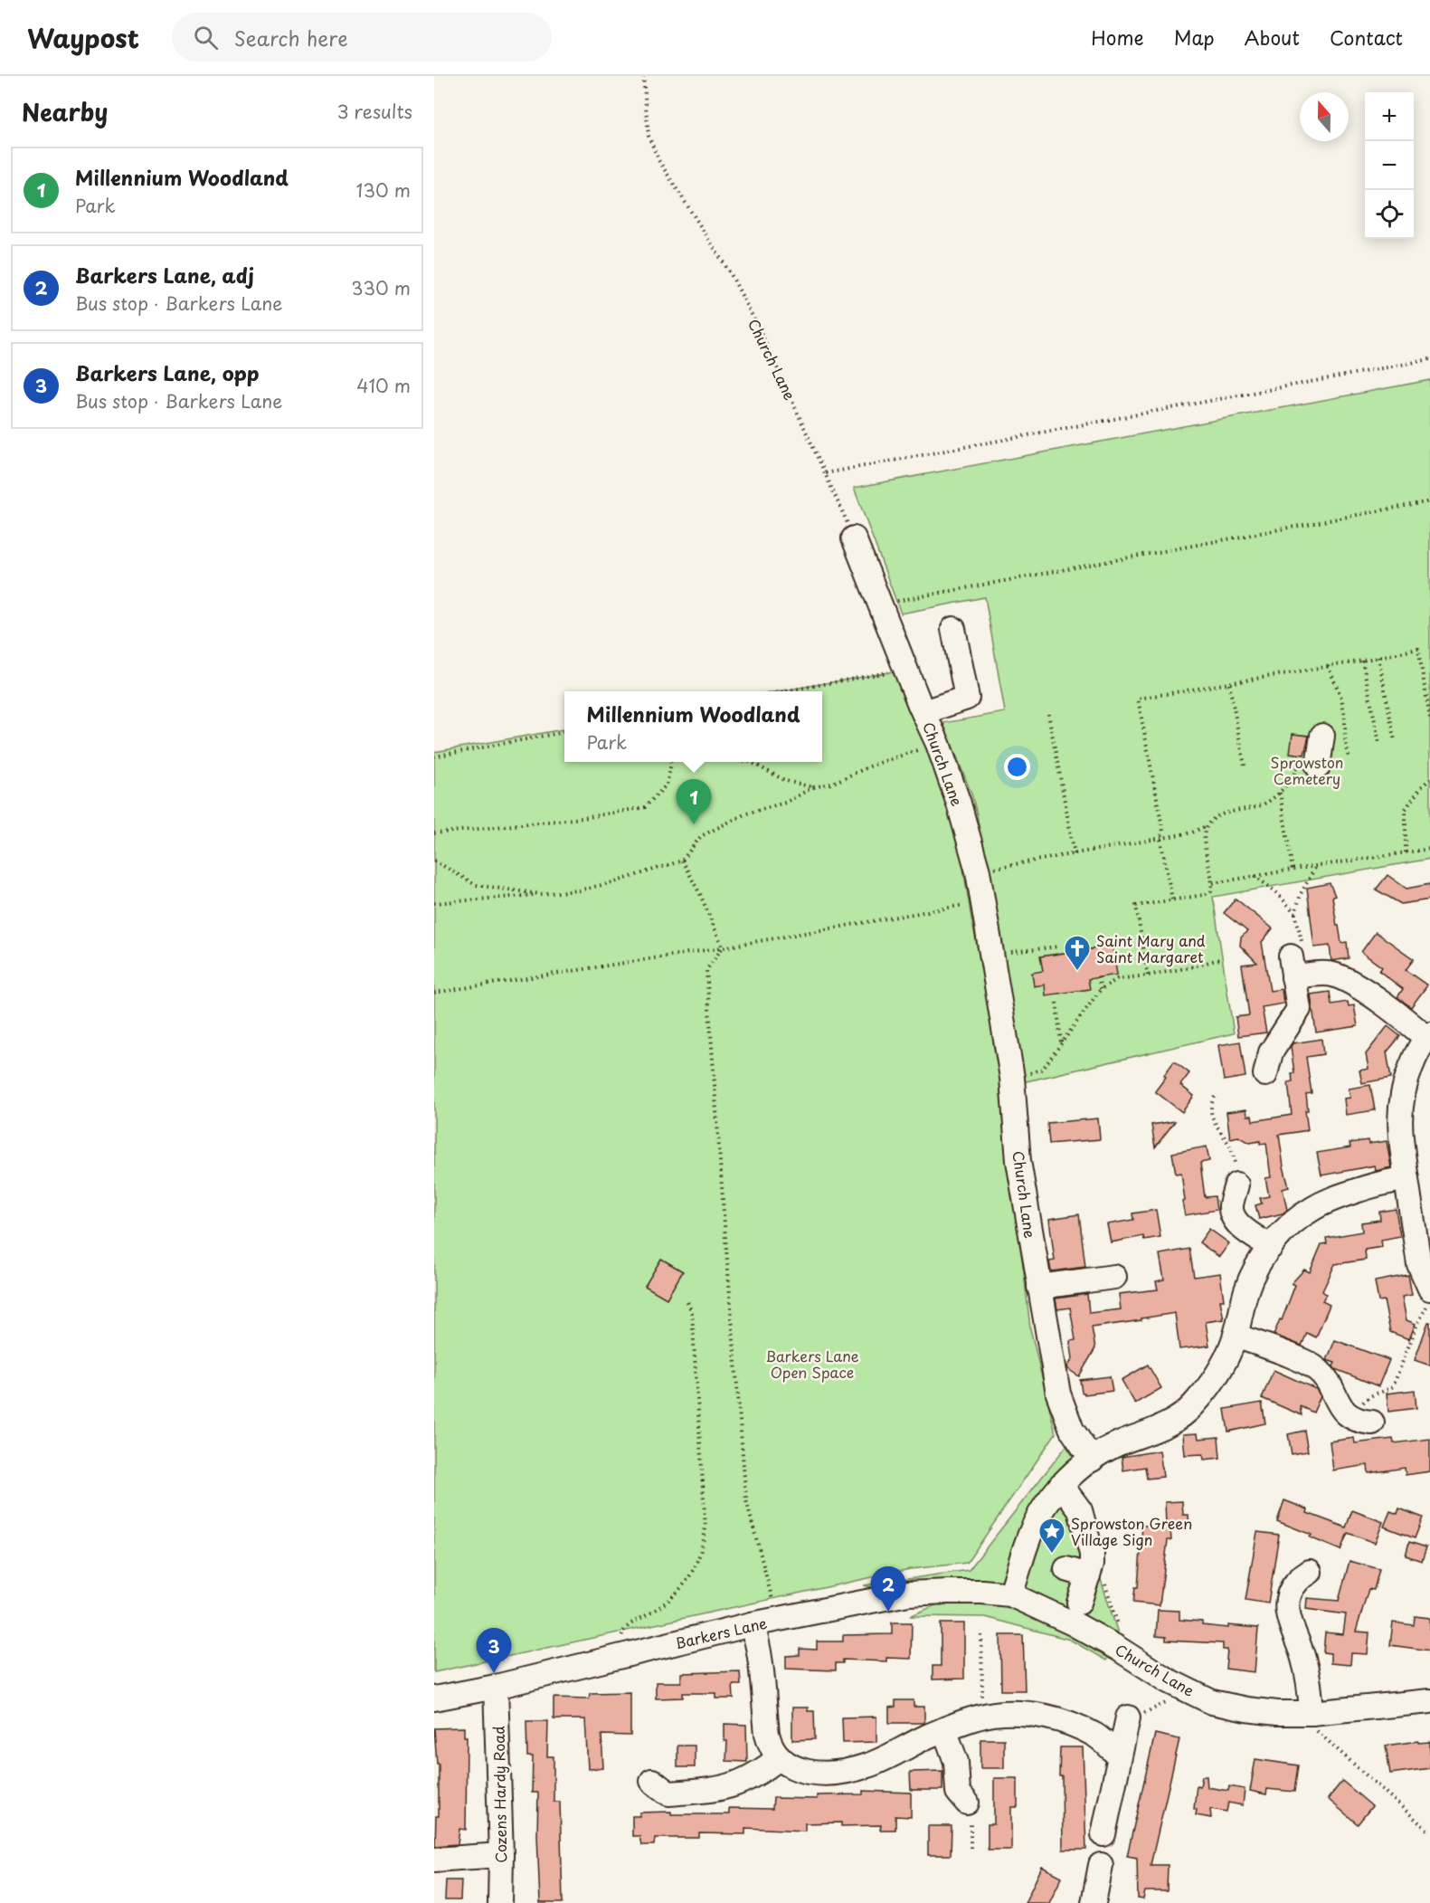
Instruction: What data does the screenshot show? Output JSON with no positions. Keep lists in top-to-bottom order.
{
  "streets": {
    "street": ["Church Lane", "Barkers Lane", "Cozens Hardy Road"]
  },
  "crossings": [
    ["Church Lane", "Barkers Lane"],
    ["Barkers Lane", "Cozens Hardy Road"]
  ],
  "parks": ["Sprowston Cemetery", "Barkers Lane Open Space"],
  "places": {
    "church": ["Saint Mary and Saint Margaret"],
    "place": ["Sprowston Green Village Sign"]
  },
  "north": "top",
  "page": {
    "header": "Waypost",
    "search": "Search here",
    "nav": [
      "Home",
      "Map",
      "About",
      "Contact"
    ],
    "heading": ["Nearby", "3 results"],
    "map_buttons": ["+", "−"],
    "list": [
      {
        "mark": "1",
        "name": "Millennium Woodland",
        "note": "Park",
        "value": "130 m"
      },
      {
        "mark": "2",
        "name": "Barkers Lane, adj",
        "note": "Bus stop · Barkers Lane",
        "value": "330 m"
      },
      {
        "mark": "3",
        "name": "Barkers Lane, opp",
        "note": "Bus stop · Barkers Lane",
        "value": "410 m"
      }
    ],
    "popup": ["Millennium Woodland", "Park"],
    "pins": ["1", "2", "3"]
  }
}
